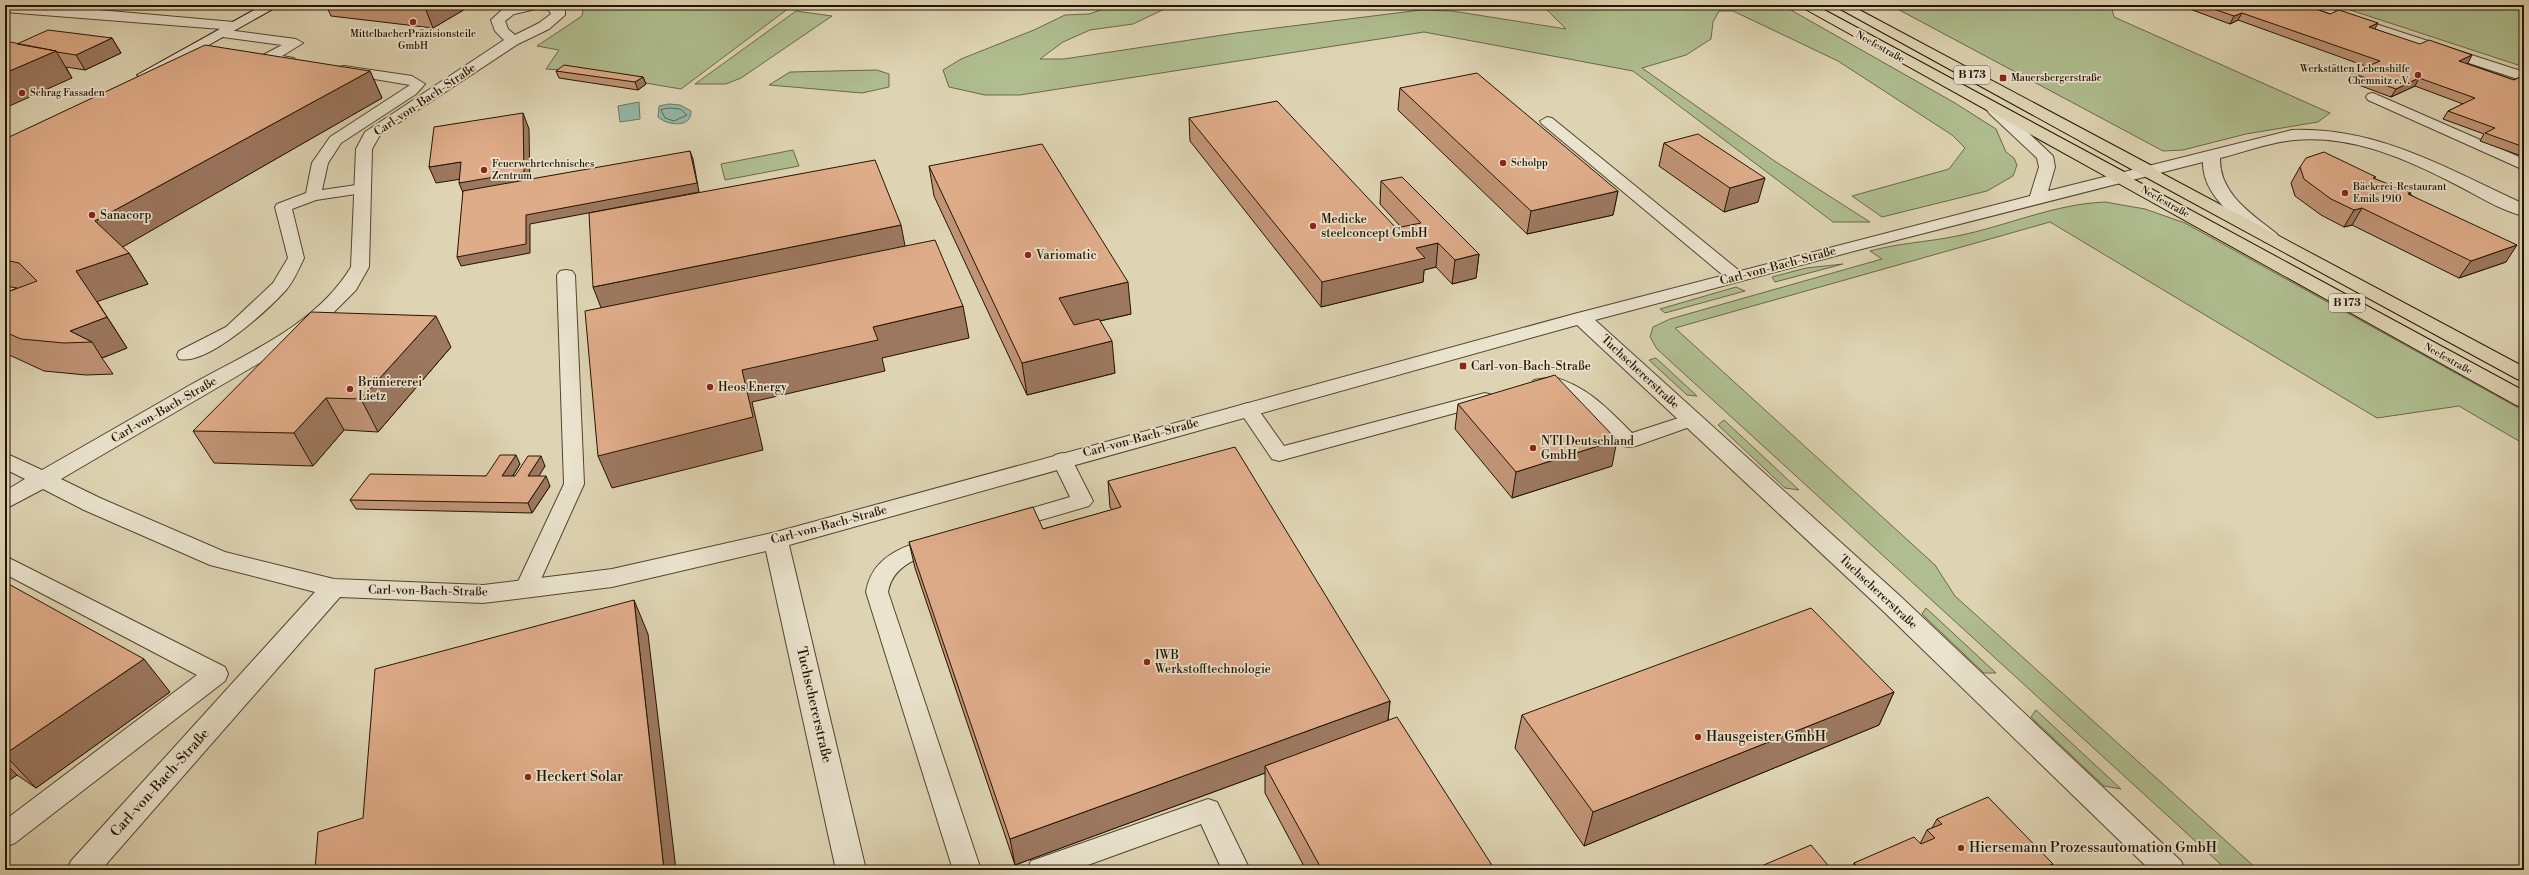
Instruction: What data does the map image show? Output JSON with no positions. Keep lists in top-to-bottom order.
{
  "streets": {
    "main road": ["Neefestraße", "B 173"],
    "street": ["Carl-von-Bach-Straße", "Tuchschererstraße"]
  },
  "crossings": [
    ["Neefestraße", "Carl-von-Bach-Straße"],
    ["Carl-von-Bach-Straße", "Tuchschererstraße"]
  ],
  "places": {
    "other": [
      "MittelbacherPräzisionsteile GmbH",
      "Werkstätten Lebenshilfe Chemnitz e.V.",
      "Schrag Fassaden",
      "Scholpp",
      "Feuerwehrtechnisches Zentrum",
      "Bäckerei-Restaurant Emils 1910",
      "Sanacorp",
      "Medicke steelconcept GmbH",
      "Variomatic",
      "Heos Energy",
      "Brüniererei Lietz",
      "NTI Deutschland GmbH",
      "IWB Werkstofftechnologie",
      "Hausgeister GmbH",
      "Heckert Solar",
      "Hiersemann Prozessautomation GmbH"
    ],
    "transit": ["Mauersbergerstraße", "Carl-von-Bach-Straße"]
  }
}
